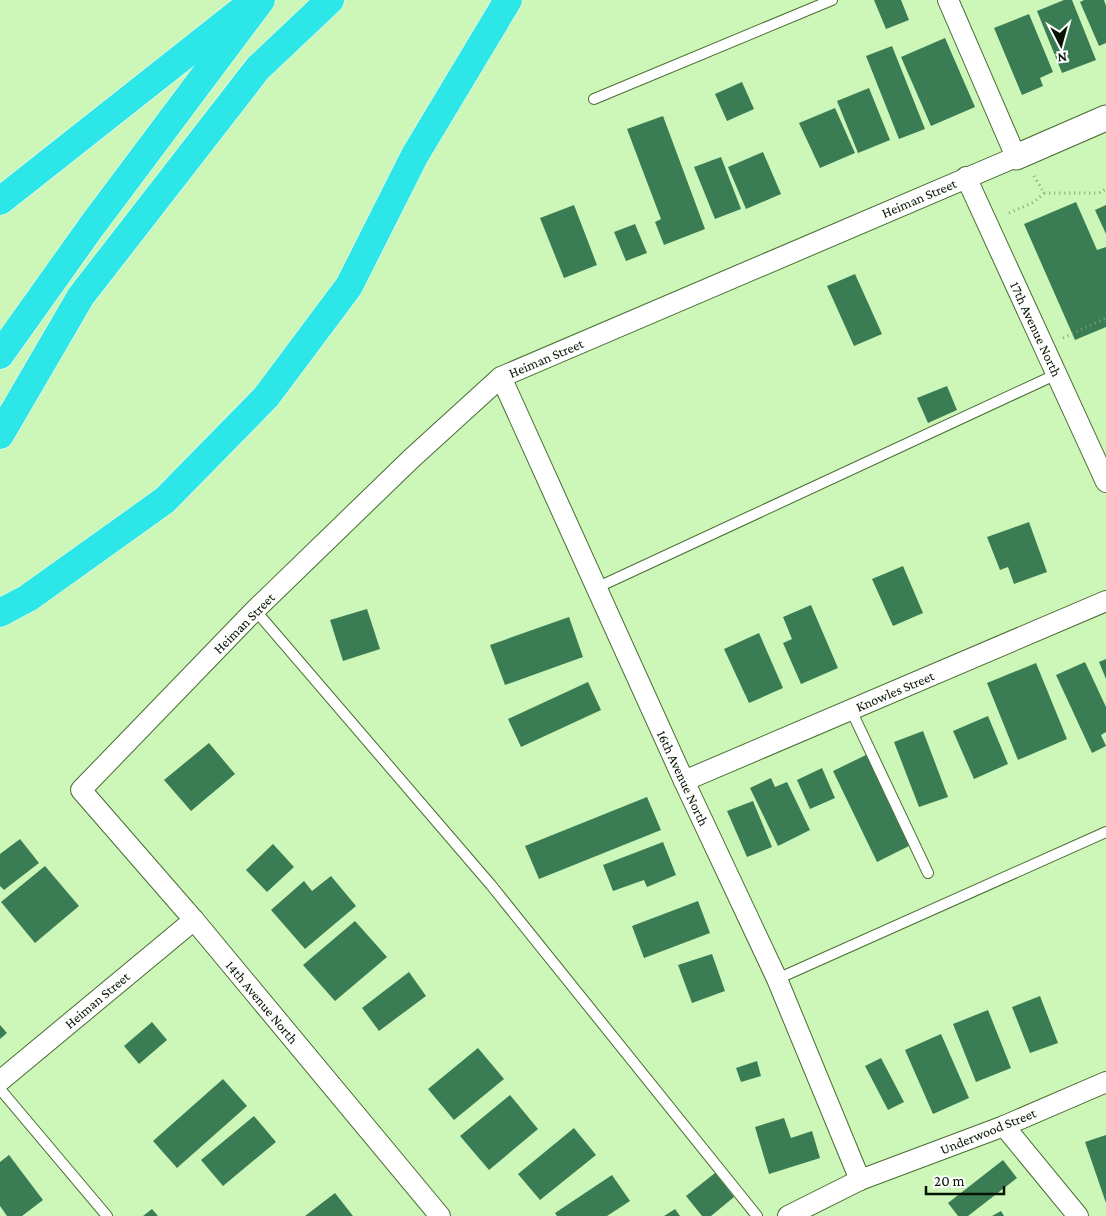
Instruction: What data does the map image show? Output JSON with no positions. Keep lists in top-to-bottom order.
{
  "streets": {
    "street": [
      "Heiman Street",
      "17th Avenue North",
      "Knowles Street",
      "16th Avenue North",
      "14th Avenue North",
      "Underwood Street"
    ]
  },
  "crossings": [
    ["Heiman Street", "17th Avenue North"],
    ["Heiman Street", "16th Avenue North"],
    ["Heiman Street", "14th Avenue North"],
    ["Knowles Street", "16th Avenue North"],
    ["16th Avenue North", "Underwood Street"]
  ],
  "scale_bar": "20 m",
  "north": "bottom"
}
